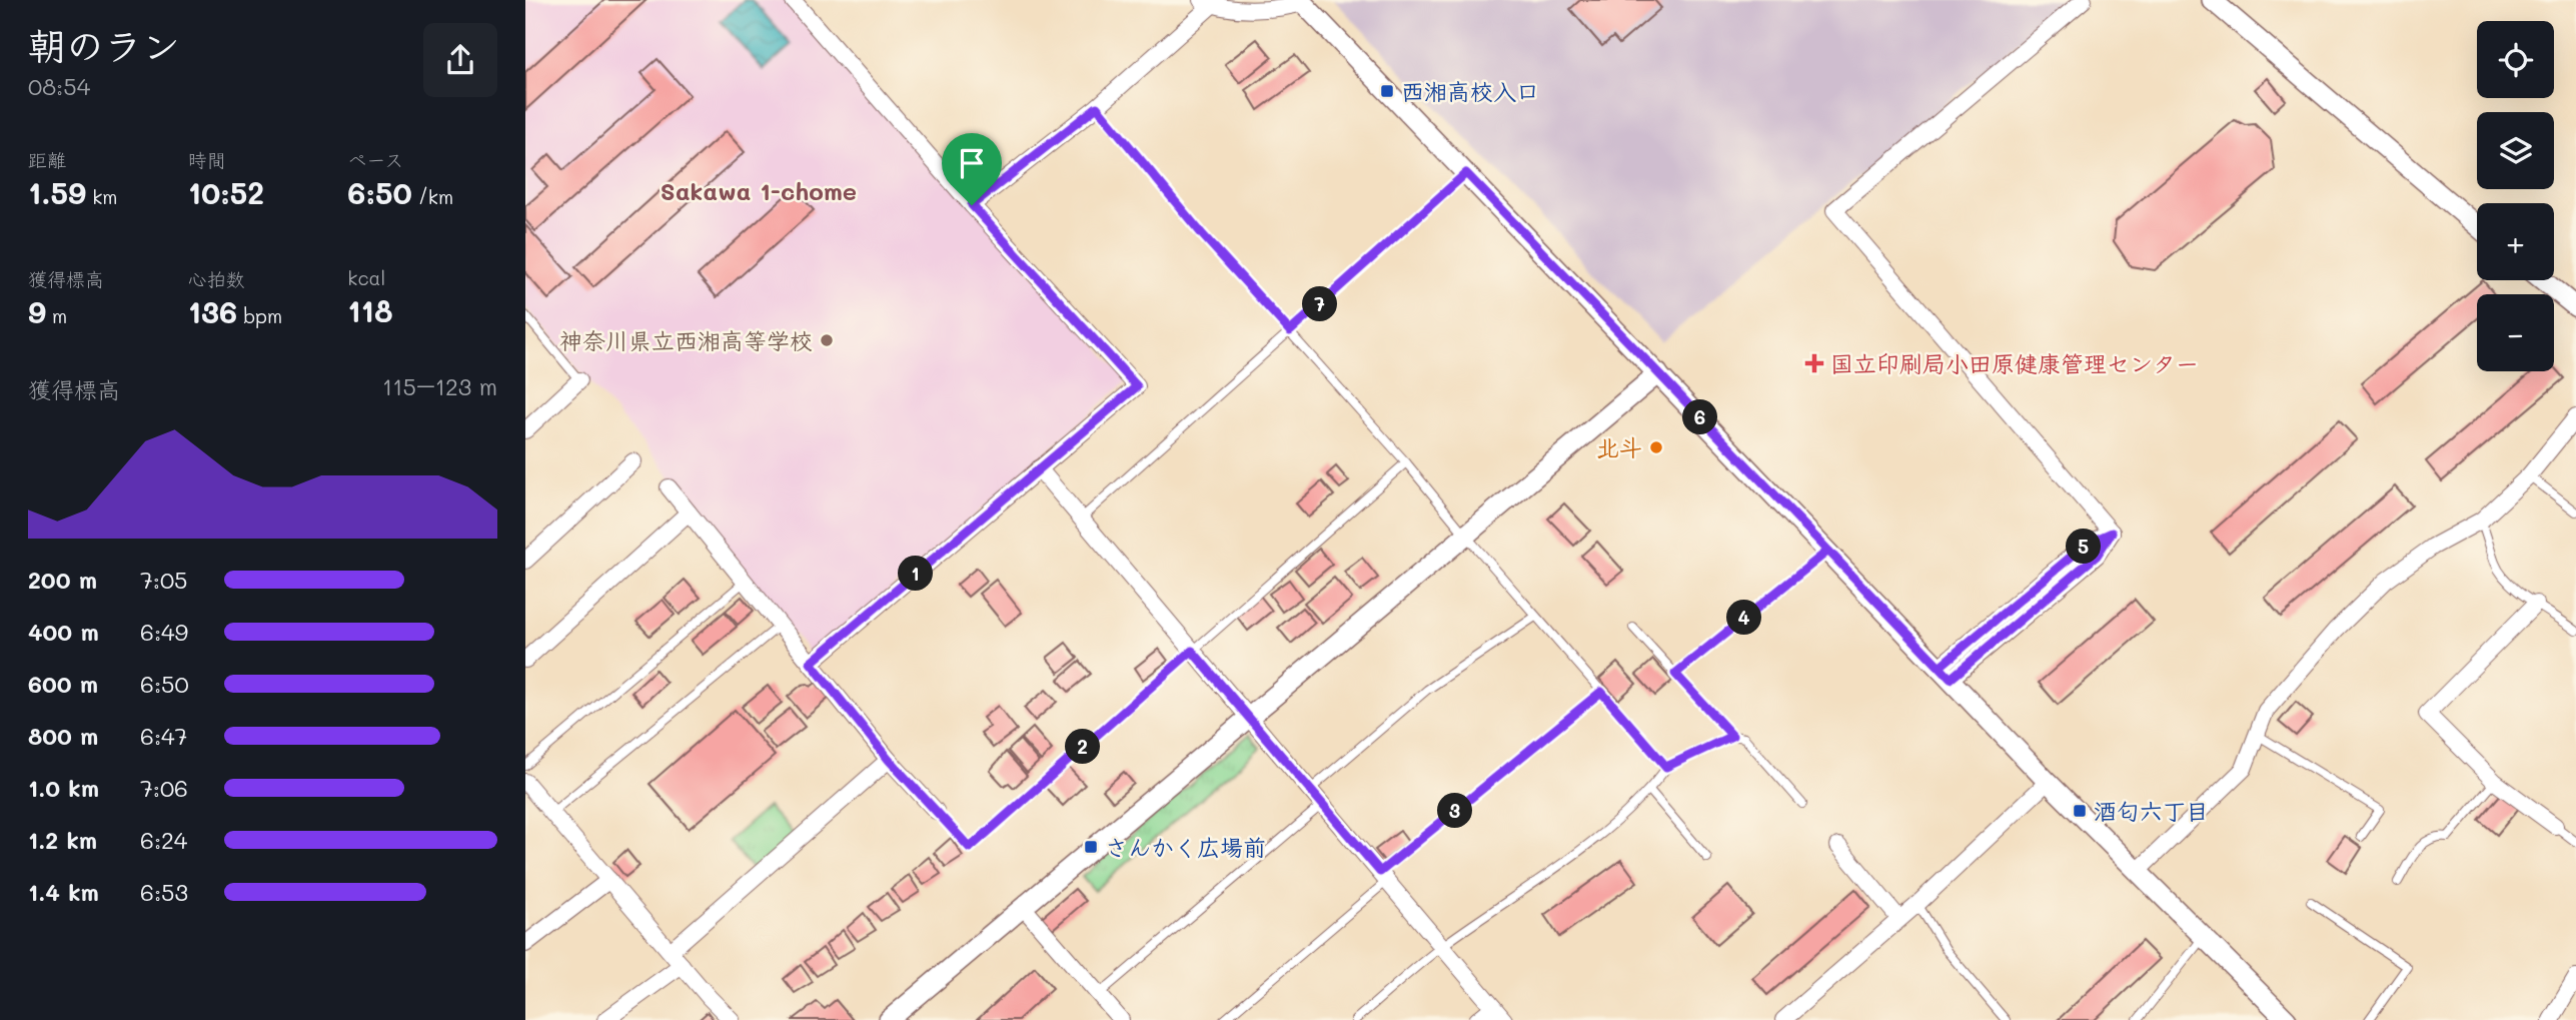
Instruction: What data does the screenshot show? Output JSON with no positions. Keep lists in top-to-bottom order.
{
  "districts": ["Sakawa 1-chome"],
  "places": {
    "transit": ["西湘高校入口", "酒匂六丁目", "さんかく広場前"],
    "other": ["神奈川県立西湘高等学校", "北斗"],
    "health": ["国立印刷局小田原健康管理センター"]
  },
  "page": {
    "heading": ["朝のラン", "08:54"],
    "map_buttons": ["+", "−"],
    "stats": [
      ["距離", "1.59 km"],
      ["時間", "10:52"],
      ["ペース", "6:50 /km"],
      ["獲得標高", "9 m"],
      ["心拍数", "136 bpm"],
      ["kcal", "118"]
    ],
    "pins": [
      "7",
      "6",
      "5",
      "1",
      "4",
      "2",
      "3"
    ],
    "chart": ["獲得標高", "115–123 m"],
    "list": [
      {
        "name": "200 m",
        "note": "7:05"
      },
      {
        "name": "400 m",
        "note": "6:49"
      },
      {
        "name": "600 m",
        "note": "6:50"
      },
      {
        "name": "800 m",
        "note": "6:47"
      },
      {
        "name": "1.0 km",
        "note": "7:06"
      },
      {
        "name": "1.2 km",
        "note": "6:24"
      },
      {
        "name": "1.4 km",
        "note": "6:53"
      }
    ]
  }
}
